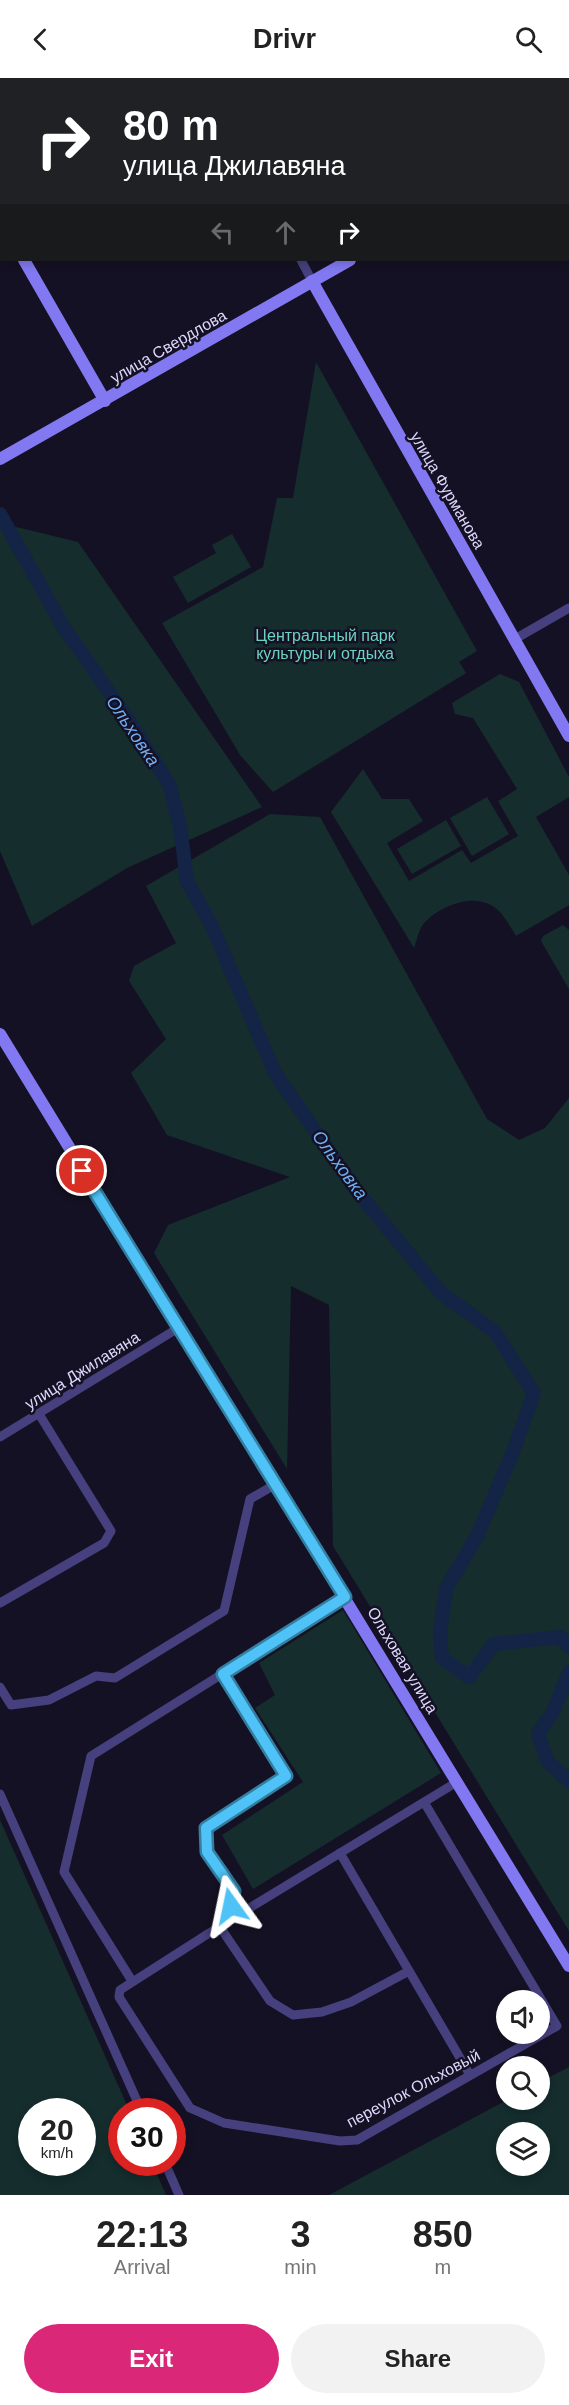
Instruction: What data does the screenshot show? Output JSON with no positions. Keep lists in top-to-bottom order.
{
  "streets": {
    "main road": ["улица Свердлова", "улица Фурманова", "Ольховая улица"],
    "street": ["улица Джилавяна", "переулок Ольховый"]
  },
  "crossings": [
    ["улица Свердлова", "улица Фурманова"],
    ["улица Джилавяна", "Ольховая улица"]
  ],
  "water": ["Ольховка"],
  "parks": ["Центральный парк культуры и отдыха"],
  "page": {
    "header": "Drivr",
    "turn": ["80 m", "улица Джилавяна"],
    "speed": "20 km/h",
    "limit": "30",
    "eta": [
      "22:13",
      "Arrival",
      "3",
      "min",
      "850",
      "m"
    ],
    "buttons": ["Exit", "Share"]
  }
}
